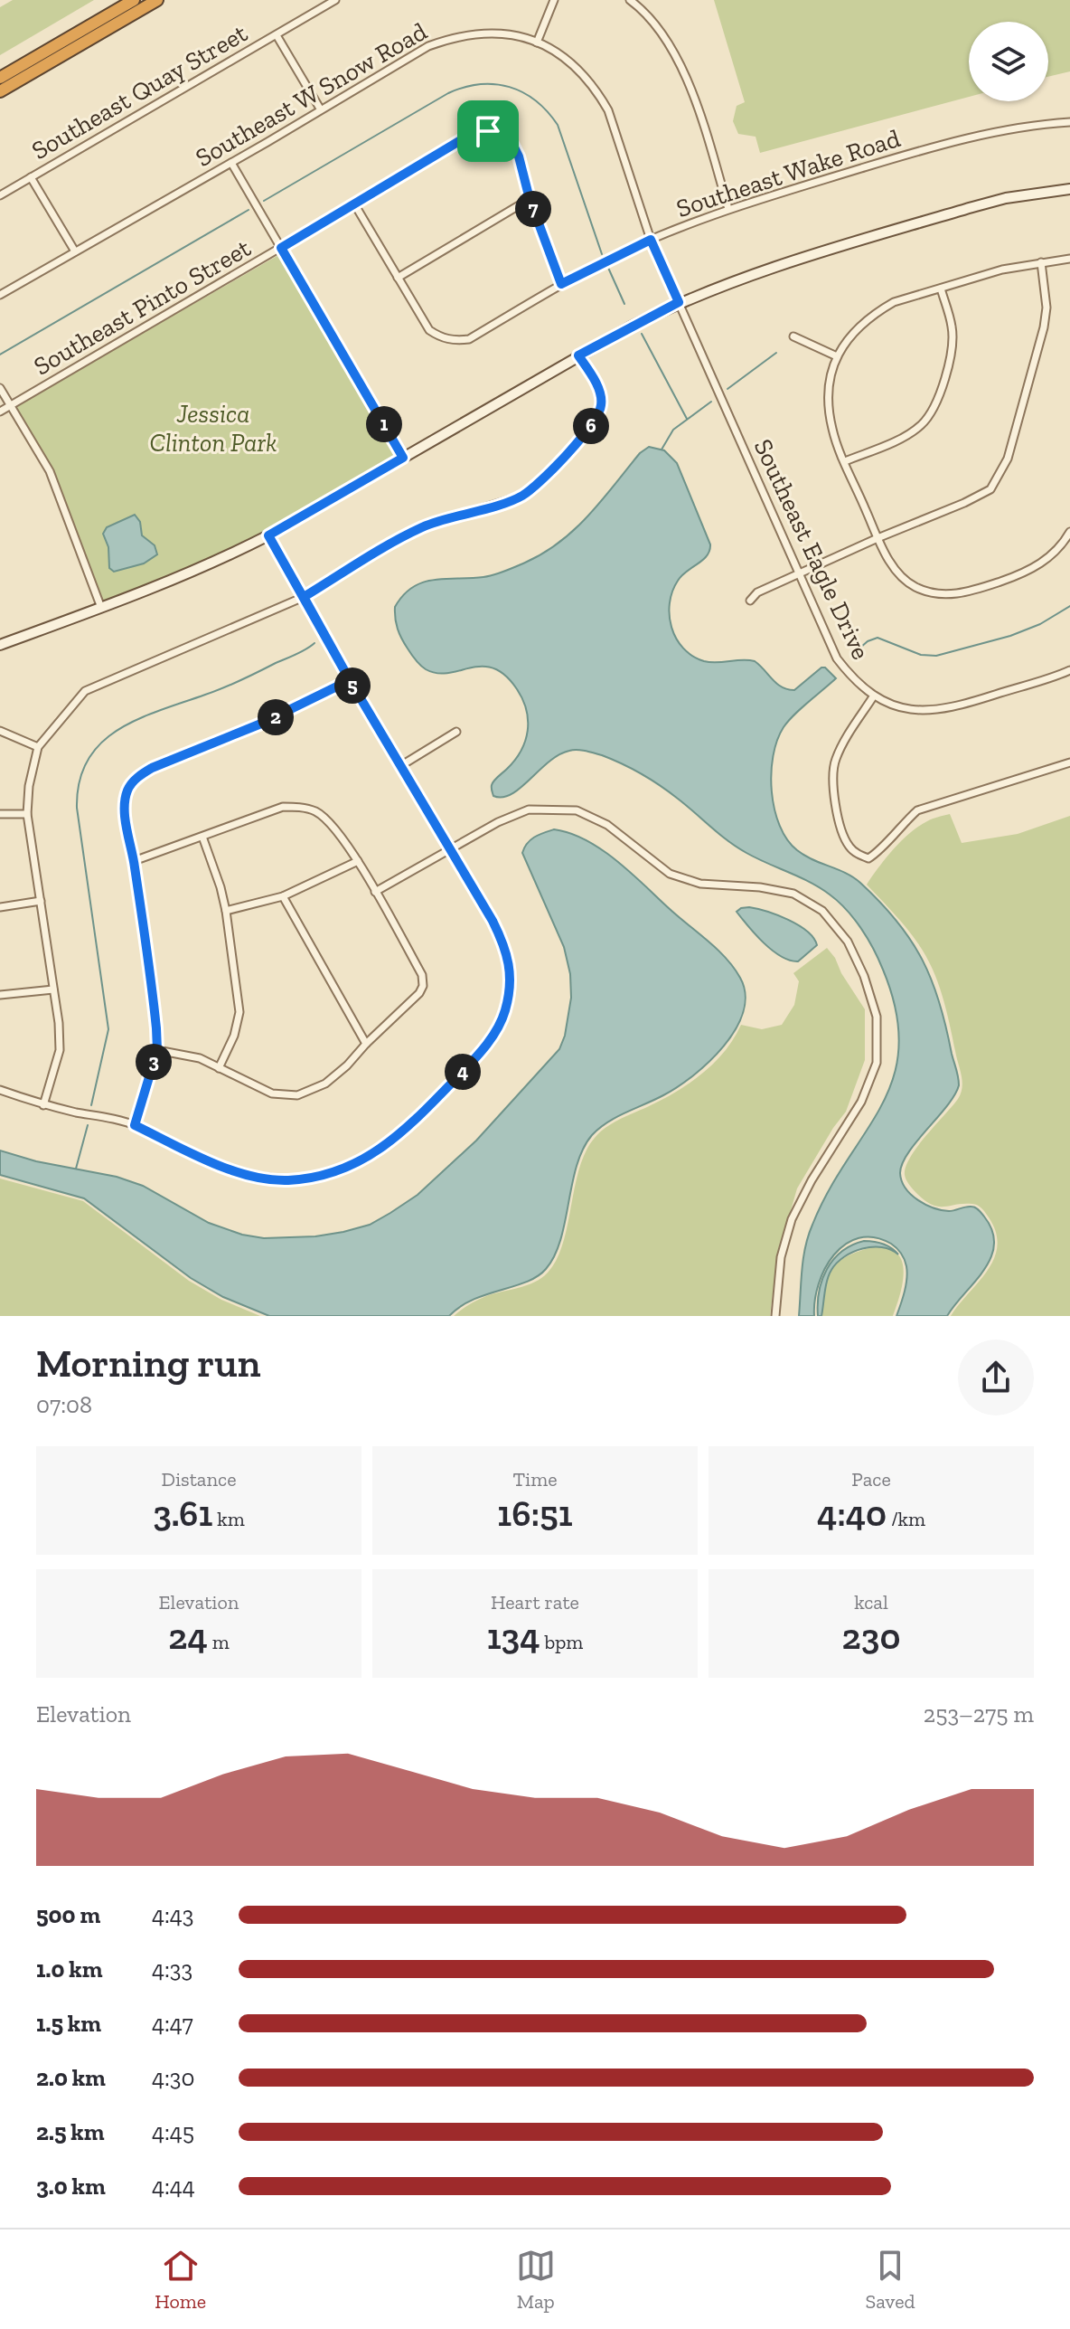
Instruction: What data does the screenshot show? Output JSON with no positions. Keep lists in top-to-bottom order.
{
  "streets": {
    "street": [
      "Southeast Quay Street",
      "Southeast W Snow Road",
      "Southeast Wake Road",
      "Southeast Pinto Street",
      "Southeast Eagle Drive"
    ]
  },
  "crossings": [
    ["Southeast W Snow Road", "Southeast Wake Road"],
    ["Southeast W Snow Road", "Southeast Eagle Drive"],
    ["Southeast Wake Road", "Southeast Pinto Street"]
  ],
  "parks": ["Jessica Clinton Park"],
  "page": {
    "pins": [
      "7",
      "1",
      "6",
      "5",
      "2",
      "3",
      "4"
    ],
    "heading": ["Morning run", "07:08"],
    "stats": [
      ["Distance", "3.61 km"],
      ["Time", "16:51"],
      ["Pace", "4:40 /km"],
      ["Elevation", "24 m"],
      ["Heart rate", "134 bpm"],
      ["kcal", "230"]
    ],
    "chart": ["Elevation", "253–275 m"],
    "list": [
      {
        "name": "500 m",
        "note": "4:43"
      },
      {
        "name": "1.0 km",
        "note": "4:33"
      },
      {
        "name": "1.5 km",
        "note": "4:47"
      },
      {
        "name": "2.0 km",
        "note": "4:30"
      },
      {
        "name": "2.5 km",
        "note": "4:45"
      },
      {
        "name": "3.0 km",
        "note": "4:44"
      }
    ],
    "tabs": ["Home", "Map", "Saved"]
  }
}
